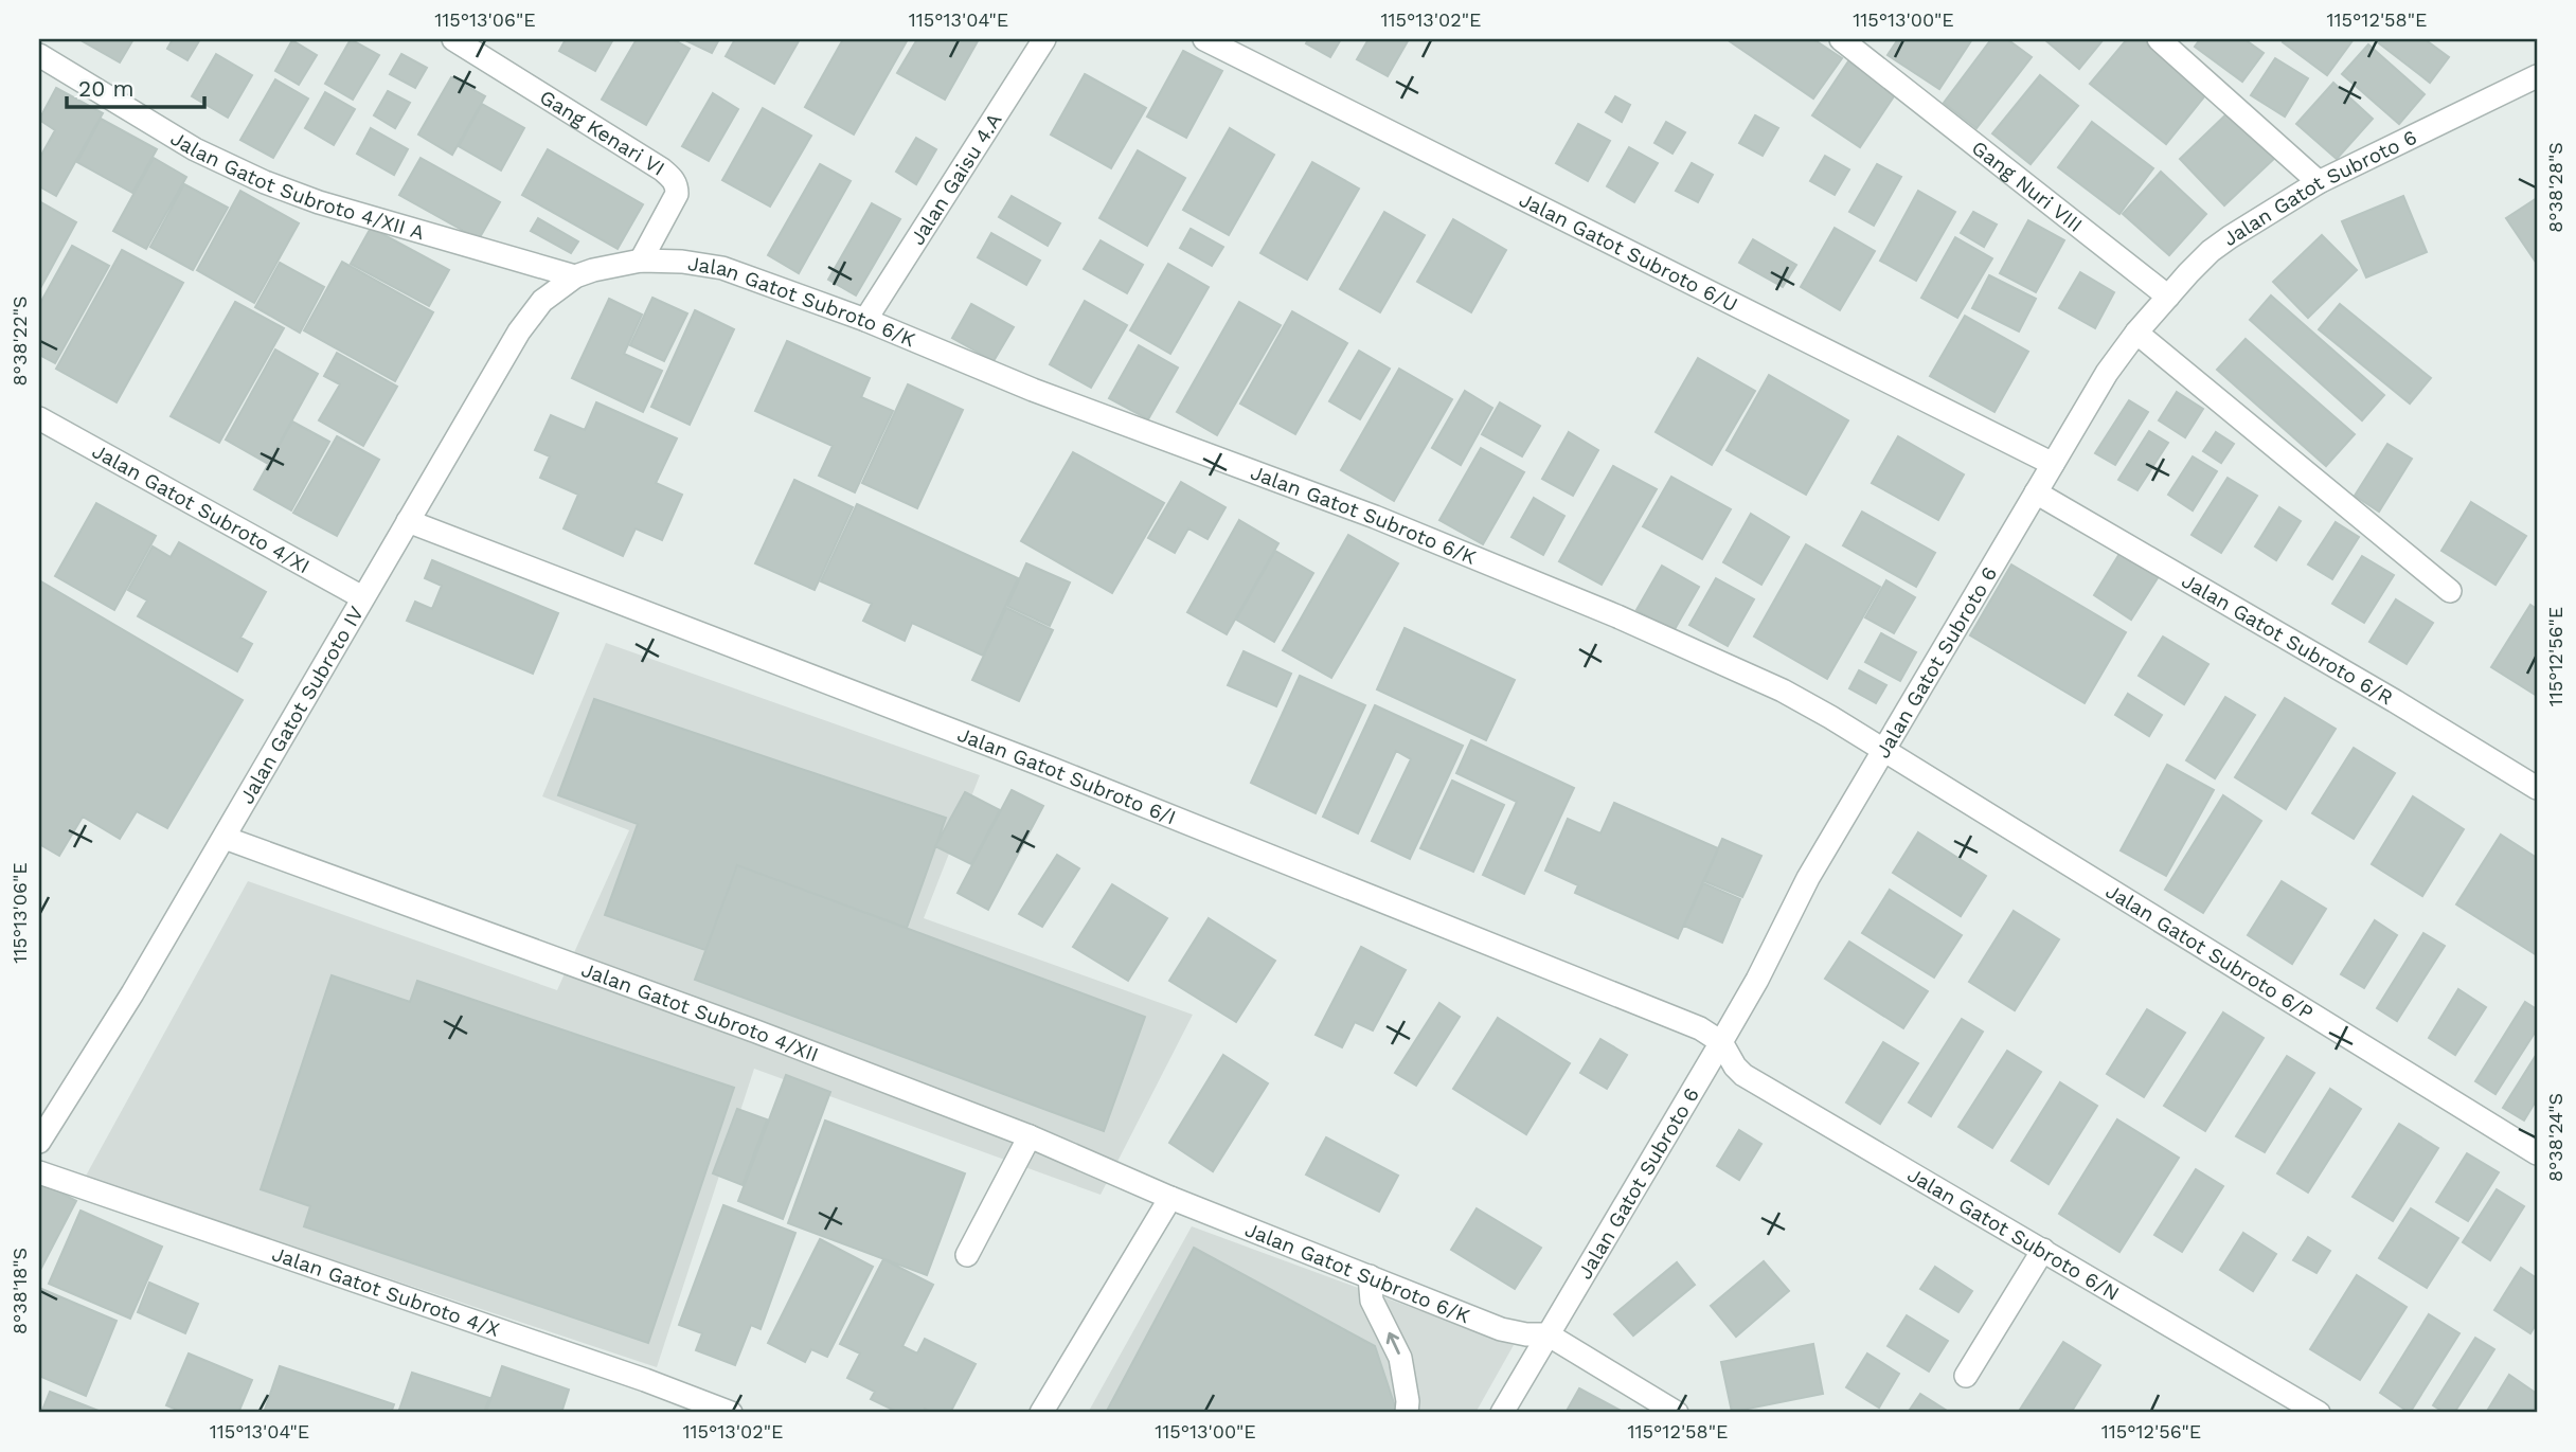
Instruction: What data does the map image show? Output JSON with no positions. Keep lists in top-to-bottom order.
{
  "streets": {
    "street": [
      "Gang Kenari VI",
      "Jalan Gaisu 4.A",
      "Jalan Gatot Subroto 4/XII A",
      "Gang Nuri VIII",
      "Jalan Gatot Subroto 6",
      "Jalan Gatot Subroto 6/U",
      "Jalan Gatot Subroto 6/K",
      "Jalan Gatot Subroto 4/XI",
      "Jalan Gatot Subroto 6/R",
      "Jalan Gatot Subroto IV",
      "Jalan Gatot Subroto 6/I",
      "Jalan Gatot Subroto 6/P",
      "Jalan Gatot Subroto 4/XII",
      "Jalan Gatot Subroto 6/N",
      "Jalan Gatot Subroto 4/X"
    ]
  },
  "crossings": [
    ["Gang Kenari VI", "Jalan Gatot Subroto 6/K"],
    ["Jalan Gaisu 4.A", "Jalan Gatot Subroto 6/K"],
    ["Jalan Gatot Subroto 4/XII A", "Jalan Gatot Subroto 6/K"],
    ["Jalan Gatot Subroto 4/XII A", "Jalan Gatot Subroto IV"],
    ["Gang Nuri VIII", "Jalan Gatot Subroto 6"],
    ["Jalan Gatot Subroto 6", "Jalan Gatot Subroto 6/U"],
    ["Jalan Gatot Subroto 6", "Jalan Gatot Subroto 6/K"],
    ["Jalan Gatot Subroto 6", "Jalan Gatot Subroto 6/R"],
    ["Jalan Gatot Subroto 6", "Jalan Gatot Subroto 6/I"],
    ["Jalan Gatot Subroto 6", "Jalan Gatot Subroto 6/P"],
    ["Jalan Gatot Subroto 6", "Jalan Gatot Subroto 6/N"],
    ["Jalan Gatot Subroto 6/K", "Jalan Gatot Subroto IV"],
    ["Jalan Gatot Subroto 6/K", "Jalan Gatot Subroto 6/P"],
    ["Jalan Gatot Subroto 6/K", "Jalan Gatot Subroto 4/XII"],
    ["Jalan Gatot Subroto 4/XI", "Jalan Gatot Subroto IV"],
    ["Jalan Gatot Subroto IV", "Jalan Gatot Subroto 6/I"],
    ["Jalan Gatot Subroto IV", "Jalan Gatot Subroto 4/XII"],
    ["Jalan Gatot Subroto 6/I", "Jalan Gatot Subroto 6/N"]
  ],
  "scale_bar": "20 m",
  "coordinates": [
    "115°13'06\"E",
    "115°13'04\"E",
    "115°13'02\"E",
    "115°13'00\"E",
    "115°12'58\"E",
    "8°38'28\"S",
    "8°38'22\"S",
    "115°12'56\"E",
    "8°38'24\"S",
    "8°38'18\"S"
  ]
}
